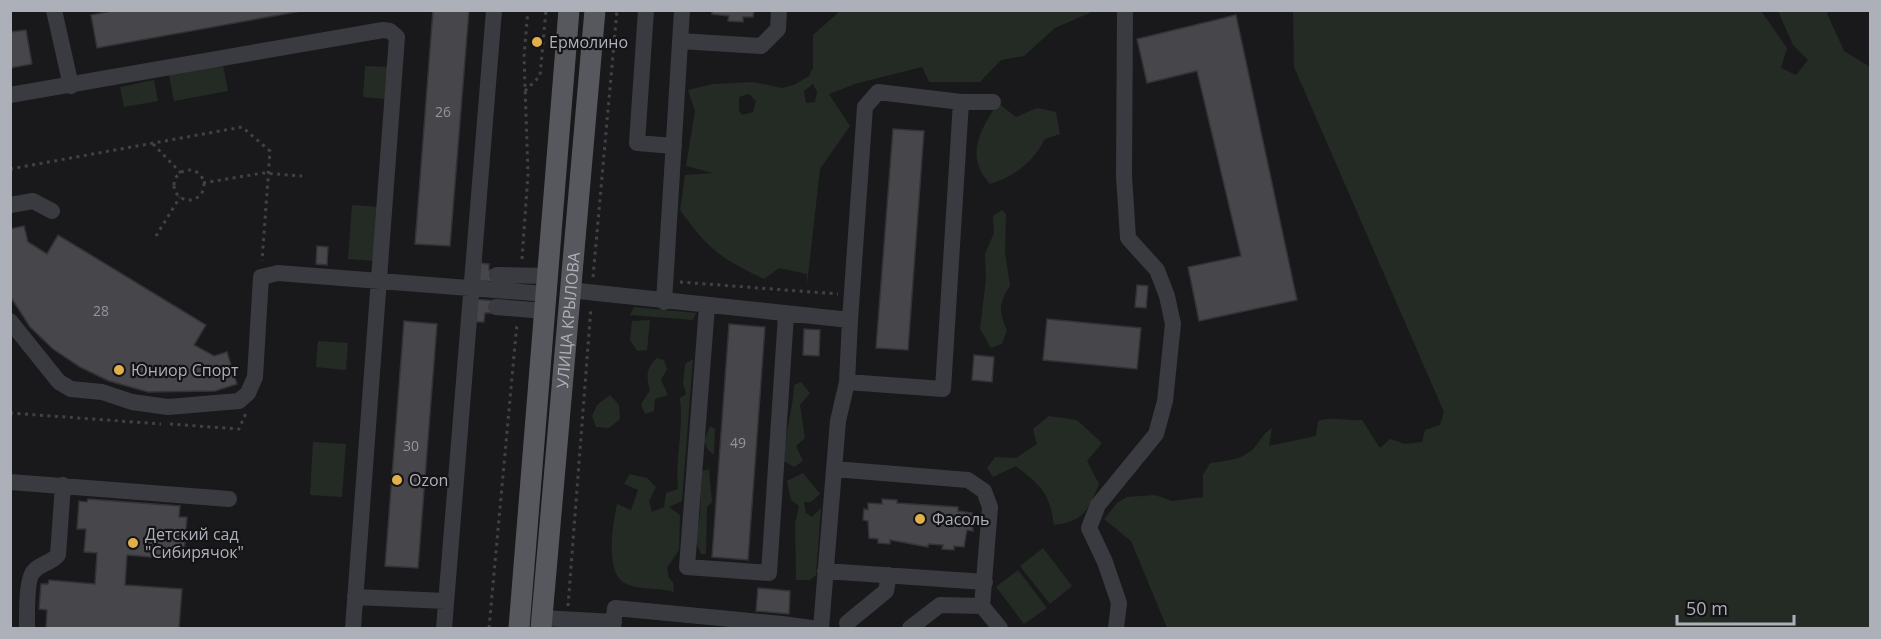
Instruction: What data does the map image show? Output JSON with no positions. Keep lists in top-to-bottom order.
{
  "streets": {
    "main road": ["УЛИЦА КРЫЛОВА"]
  },
  "places": [
    "Ермолино",
    "Юниор Спорт",
    "Ozon",
    "Фасоль",
    "Детский сад \"Сибирячок\""
  ],
  "house_numbers": [
    "26",
    "28",
    "49",
    "30"
  ],
  "scale_bar": "50 m"
}
